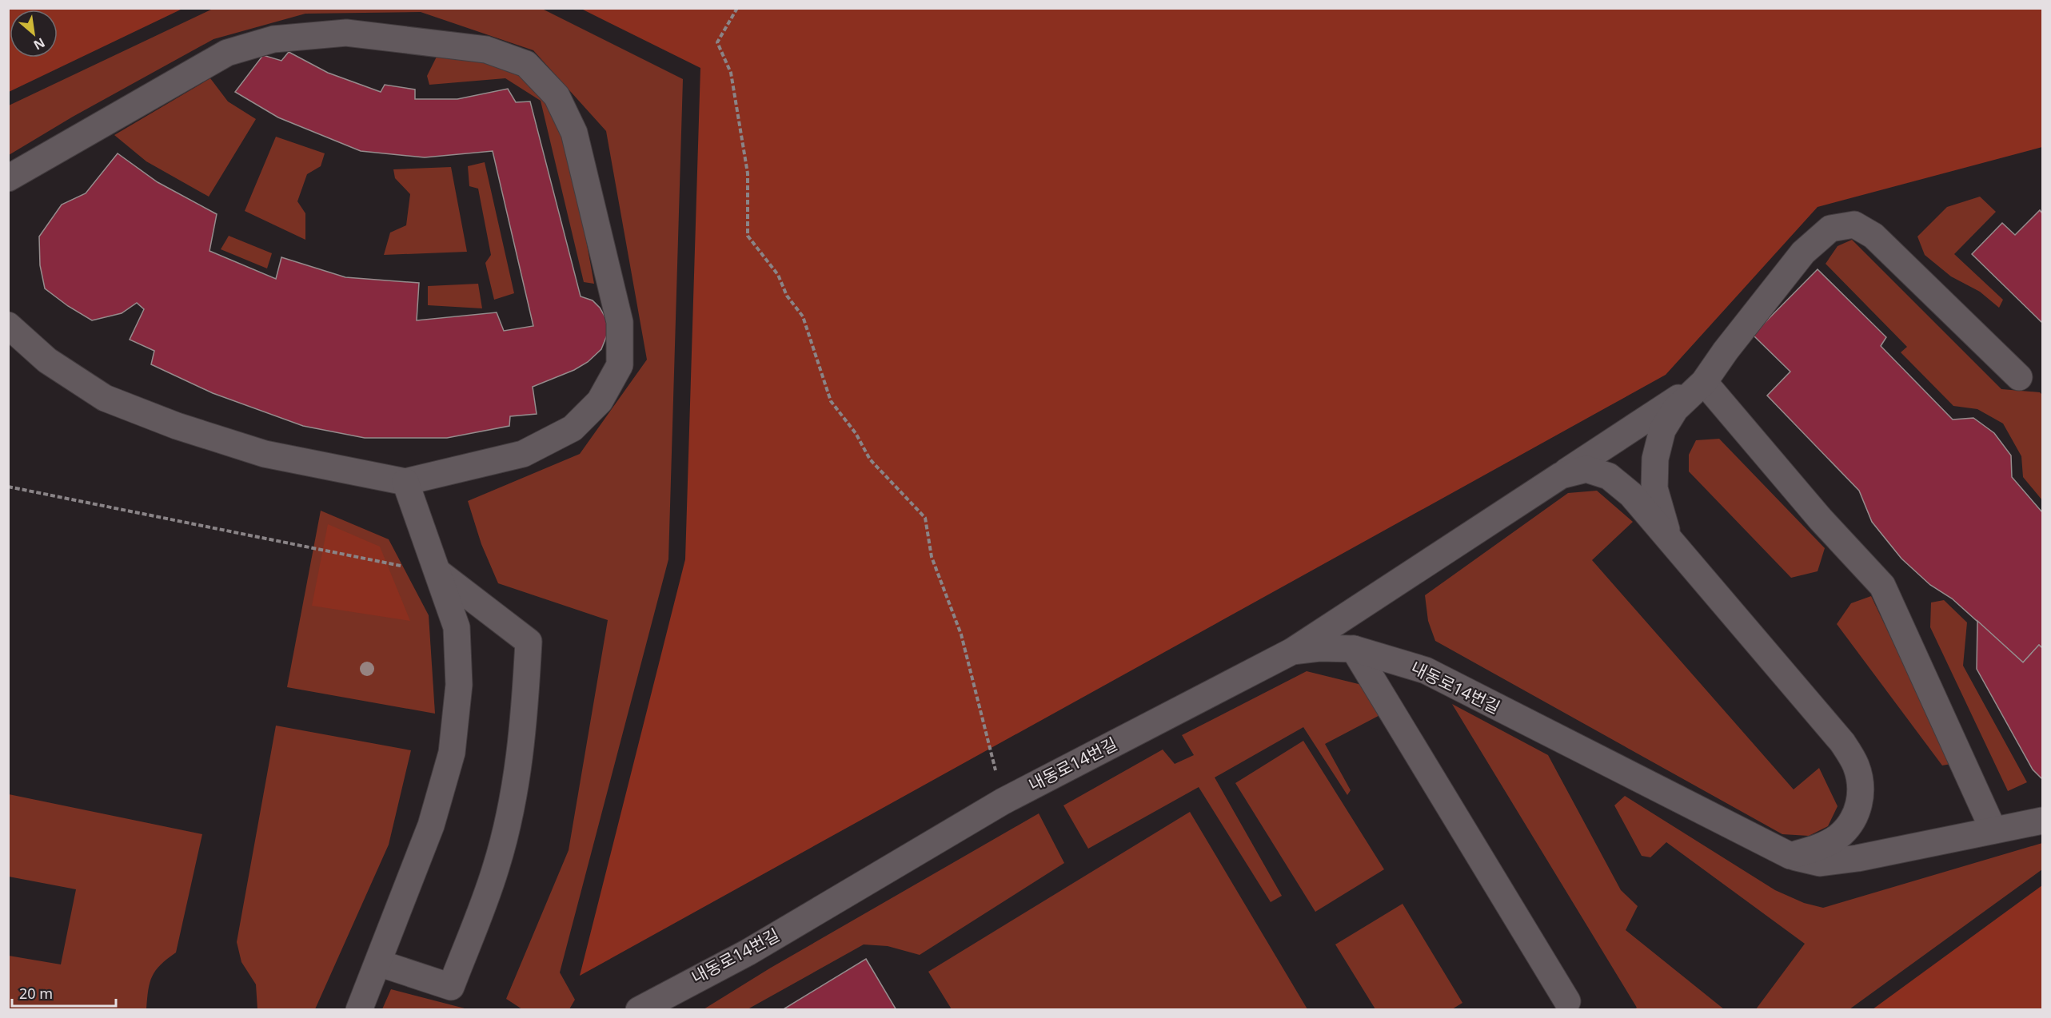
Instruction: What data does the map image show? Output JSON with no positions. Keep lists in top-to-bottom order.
{
  "streets": {
    "street": ["내동로14번길"]
  },
  "scale_bar": "20 m",
  "north": "bottom right"
}
